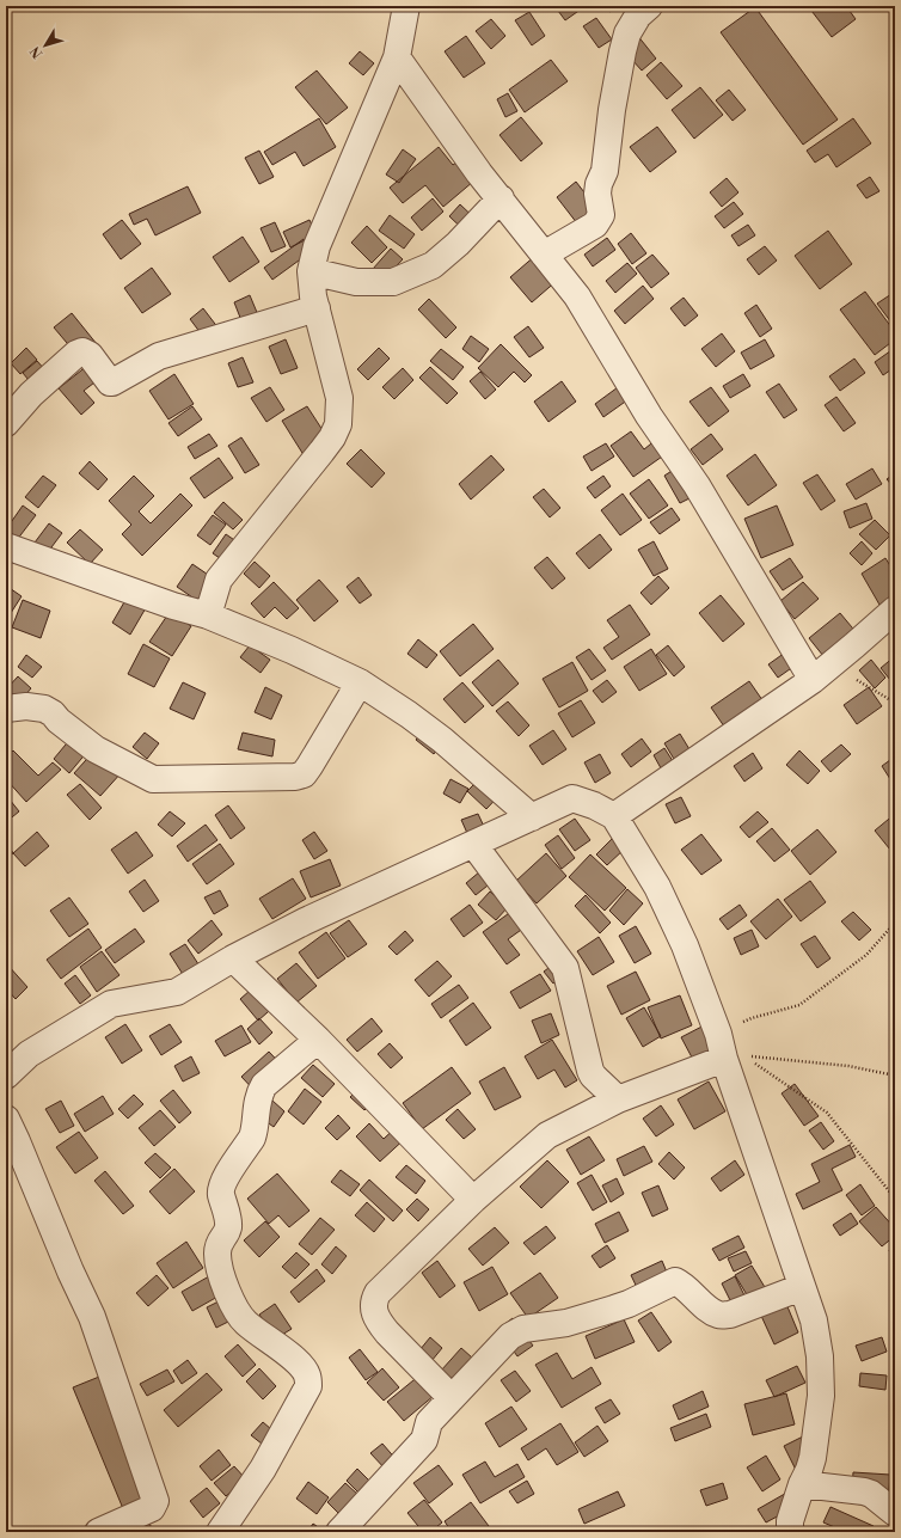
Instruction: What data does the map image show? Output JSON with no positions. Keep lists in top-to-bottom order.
{
  "north": "bottom left"
}
